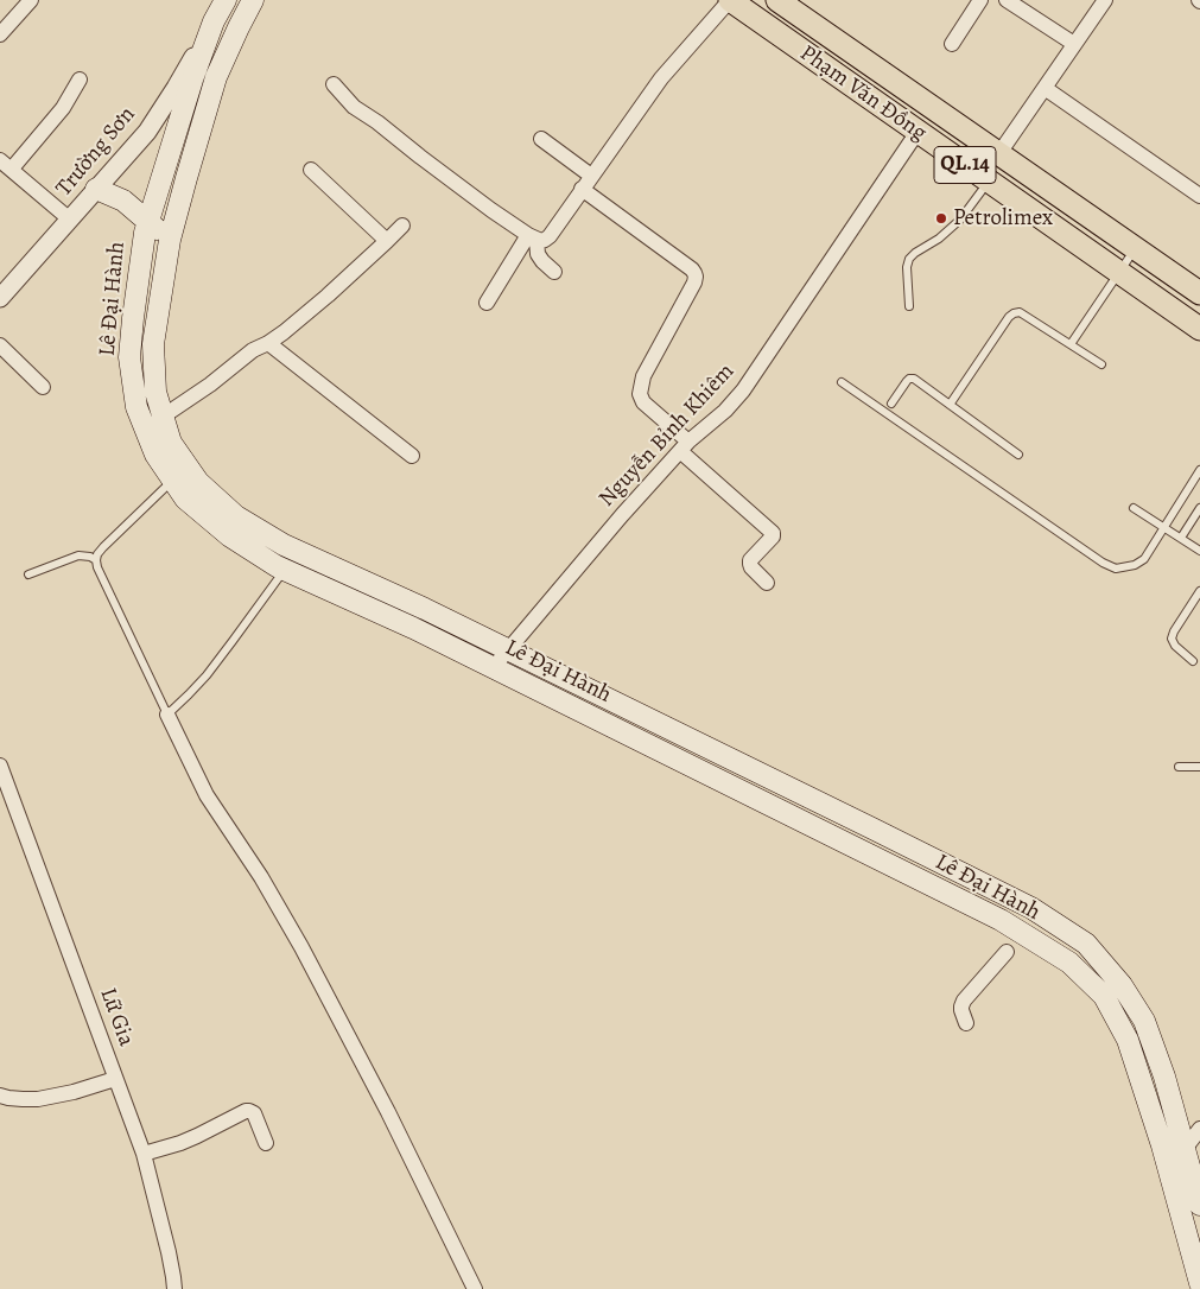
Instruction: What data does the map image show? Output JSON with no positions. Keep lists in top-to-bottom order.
{
  "streets": {
    "main road": ["Phạm Văn Đồng", "QL.14", "Lê Đại Hành"],
    "street": ["Trường Sơn", "Nguyễn Bỉnh Khiêm", "Lữ Gia"]
  },
  "crossings": [
    ["Phạm Văn Đồng", "Nguyễn Bỉnh Khiêm"],
    ["Trường Sơn", "Lê Đại Hành"],
    ["Lê Đại Hành", "Nguyễn Bỉnh Khiêm"]
  ],
  "places": ["Petrolimex"]
}
